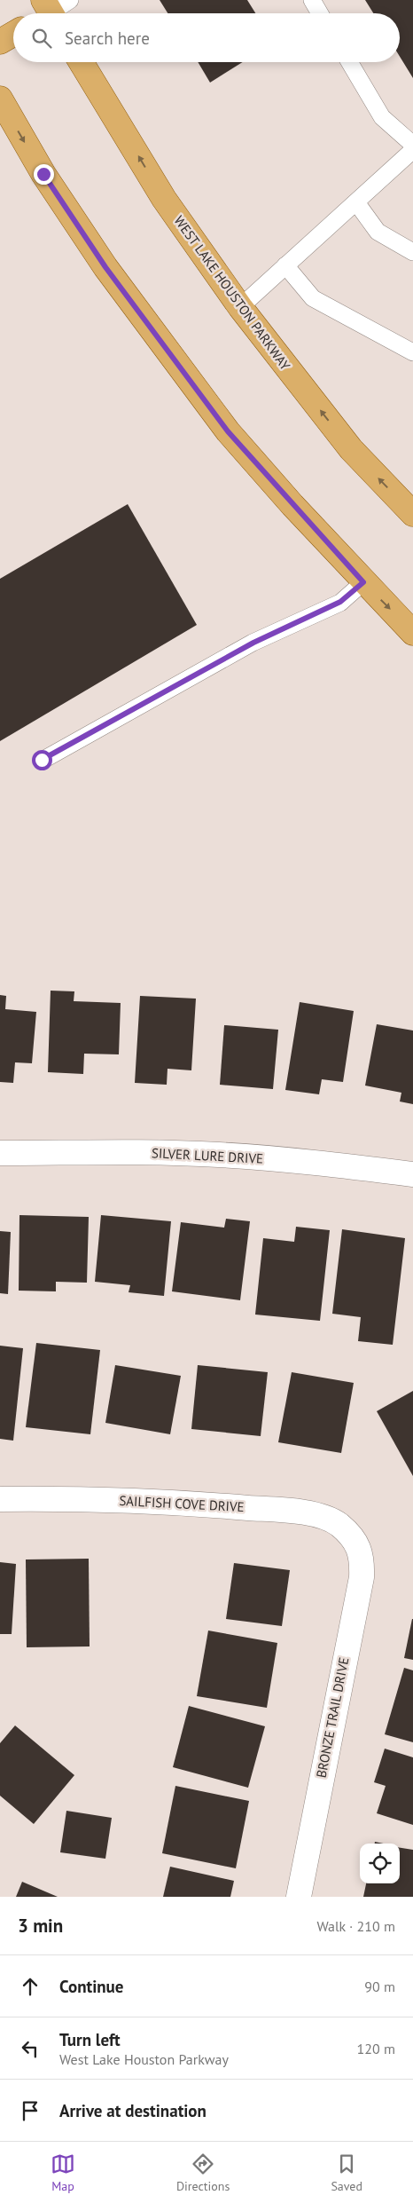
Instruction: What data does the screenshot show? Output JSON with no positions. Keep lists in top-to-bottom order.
{
  "streets": {
    "main road": ["WEST LAKE HOUSTON PARKWAY"],
    "street": ["SILVER LURE DRIVE", "SAILFISH COVE DRIVE", "BRONZE TRAIL DRIVE"]
  },
  "crossings": [
    ["SAILFISH COVE DRIVE", "BRONZE TRAIL DRIVE"]
  ],
  "page": {
    "search": "Search here",
    "heading": ["3 min", "Walk · 210 m"],
    "list": [
      ["Continue", "90 m"],
      ["Turn left", "West Lake Houston Parkway", "120 m"],
      "Arrive at destination"
    ],
    "nav": ["Map", "Directions", "Saved"]
  }
}
